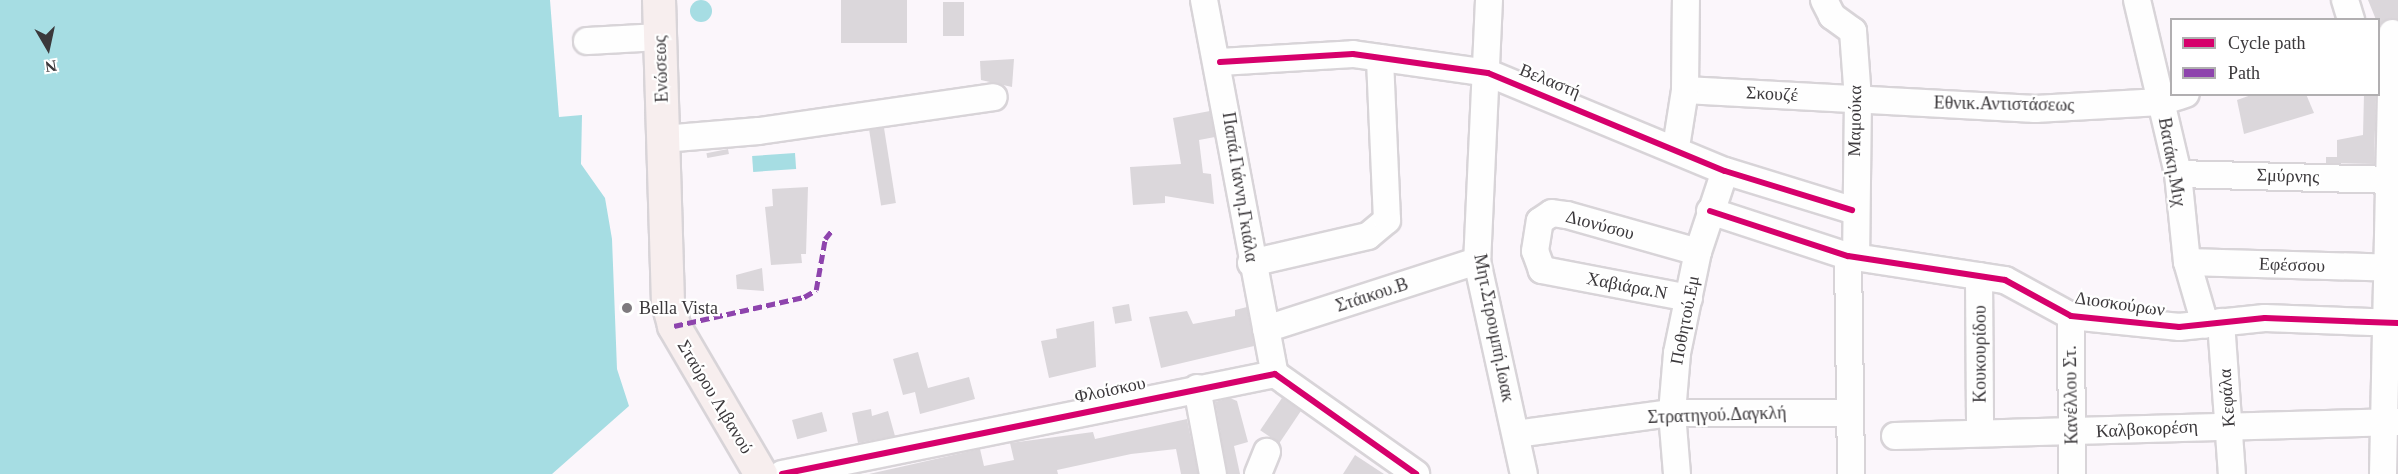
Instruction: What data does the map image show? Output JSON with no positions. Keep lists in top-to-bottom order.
{
  "streets": {
    "main road": ["Ενώσεως", "Σταύρου Λιβανού"],
    "street": [
      "Βελαστή",
      "Σκουζέ",
      "Εθνικ.Αντιστάσεως",
      "Μαμούκα",
      "Βατάκη.Μιχ",
      "Σμύρνης",
      "Παπά.Γιάννη.Γκιάλα",
      "Διονύσου",
      "Εφέσσου",
      "Χαβιάρα.Ν",
      "Στάικου.Β",
      "Διοσκούρων",
      "Ποθητού.Εμ",
      "Μητ.Στρουμπή.Ιωακ",
      "Κουκουρίδου",
      "Φλοίσκου",
      "Κανέλλου Στ.",
      "Κεφάλα",
      "Στρατηγού.Δαγκλή",
      "Καλβοκορέση"
    ]
  },
  "crossings": [
    ["Ενώσεως", "Σταύρου Λιβανού"],
    ["Βελαστή", "Μαμούκα"],
    ["Βελαστή", "Παπά.Γιάννη.Γκιάλα"],
    ["Βελαστή", "Ποθητού.Εμ"],
    ["Βελαστή", "Μητ.Στρουμπή.Ιωακ"],
    ["Σκουζέ", "Εθνικ.Αντιστάσεως"],
    ["Σκουζέ", "Μαμούκα"],
    ["Εθνικ.Αντιστάσεως", "Μαμούκα"],
    ["Εθνικ.Αντιστάσεως", "Βατάκη.Μιχ"],
    ["Μαμούκα", "Διοσκούρων"],
    ["Μαμούκα", "Στρατηγού.Δαγκλή"],
    ["Βατάκη.Μιχ", "Σμύρνης"],
    ["Βατάκη.Μιχ", "Εφέσσου"],
    ["Βατάκη.Μιχ", "Διοσκούρων"],
    ["Βατάκη.Μιχ", "Κεφάλα"],
    ["Παπά.Γιάννη.Γκιάλα", "Στάικου.Β"],
    ["Παπά.Γιάννη.Γκιάλα", "Φλοίσκου"],
    ["Διονύσου", "Χαβιάρα.Ν"],
    ["Διονύσου", "Ποθητού.Εμ"],
    ["Χαβιάρα.Ν", "Ποθητού.Εμ"],
    ["Στάικου.Β", "Μητ.Στρουμπή.Ιωακ"],
    ["Διοσκούρων", "Ποθητού.Εμ"],
    ["Διοσκούρων", "Κουκουρίδου"],
    ["Διοσκούρων", "Κανέλλου Στ."],
    ["Διοσκούρων", "Κεφάλα"],
    ["Ποθητού.Εμ", "Στρατηγού.Δαγκλή"],
    ["Μητ.Στρουμπή.Ιωακ", "Στρατηγού.Δαγκλή"],
    ["Κουκουρίδου", "Καλβοκορέση"],
    ["Κανέλλου Στ.", "Καλβοκορέση"],
    ["Κεφάλα", "Καλβοκορέση"]
  ],
  "places": ["Bella Vista"],
  "legend": ["Cycle path", "Path"],
  "north": "bottom"
}
